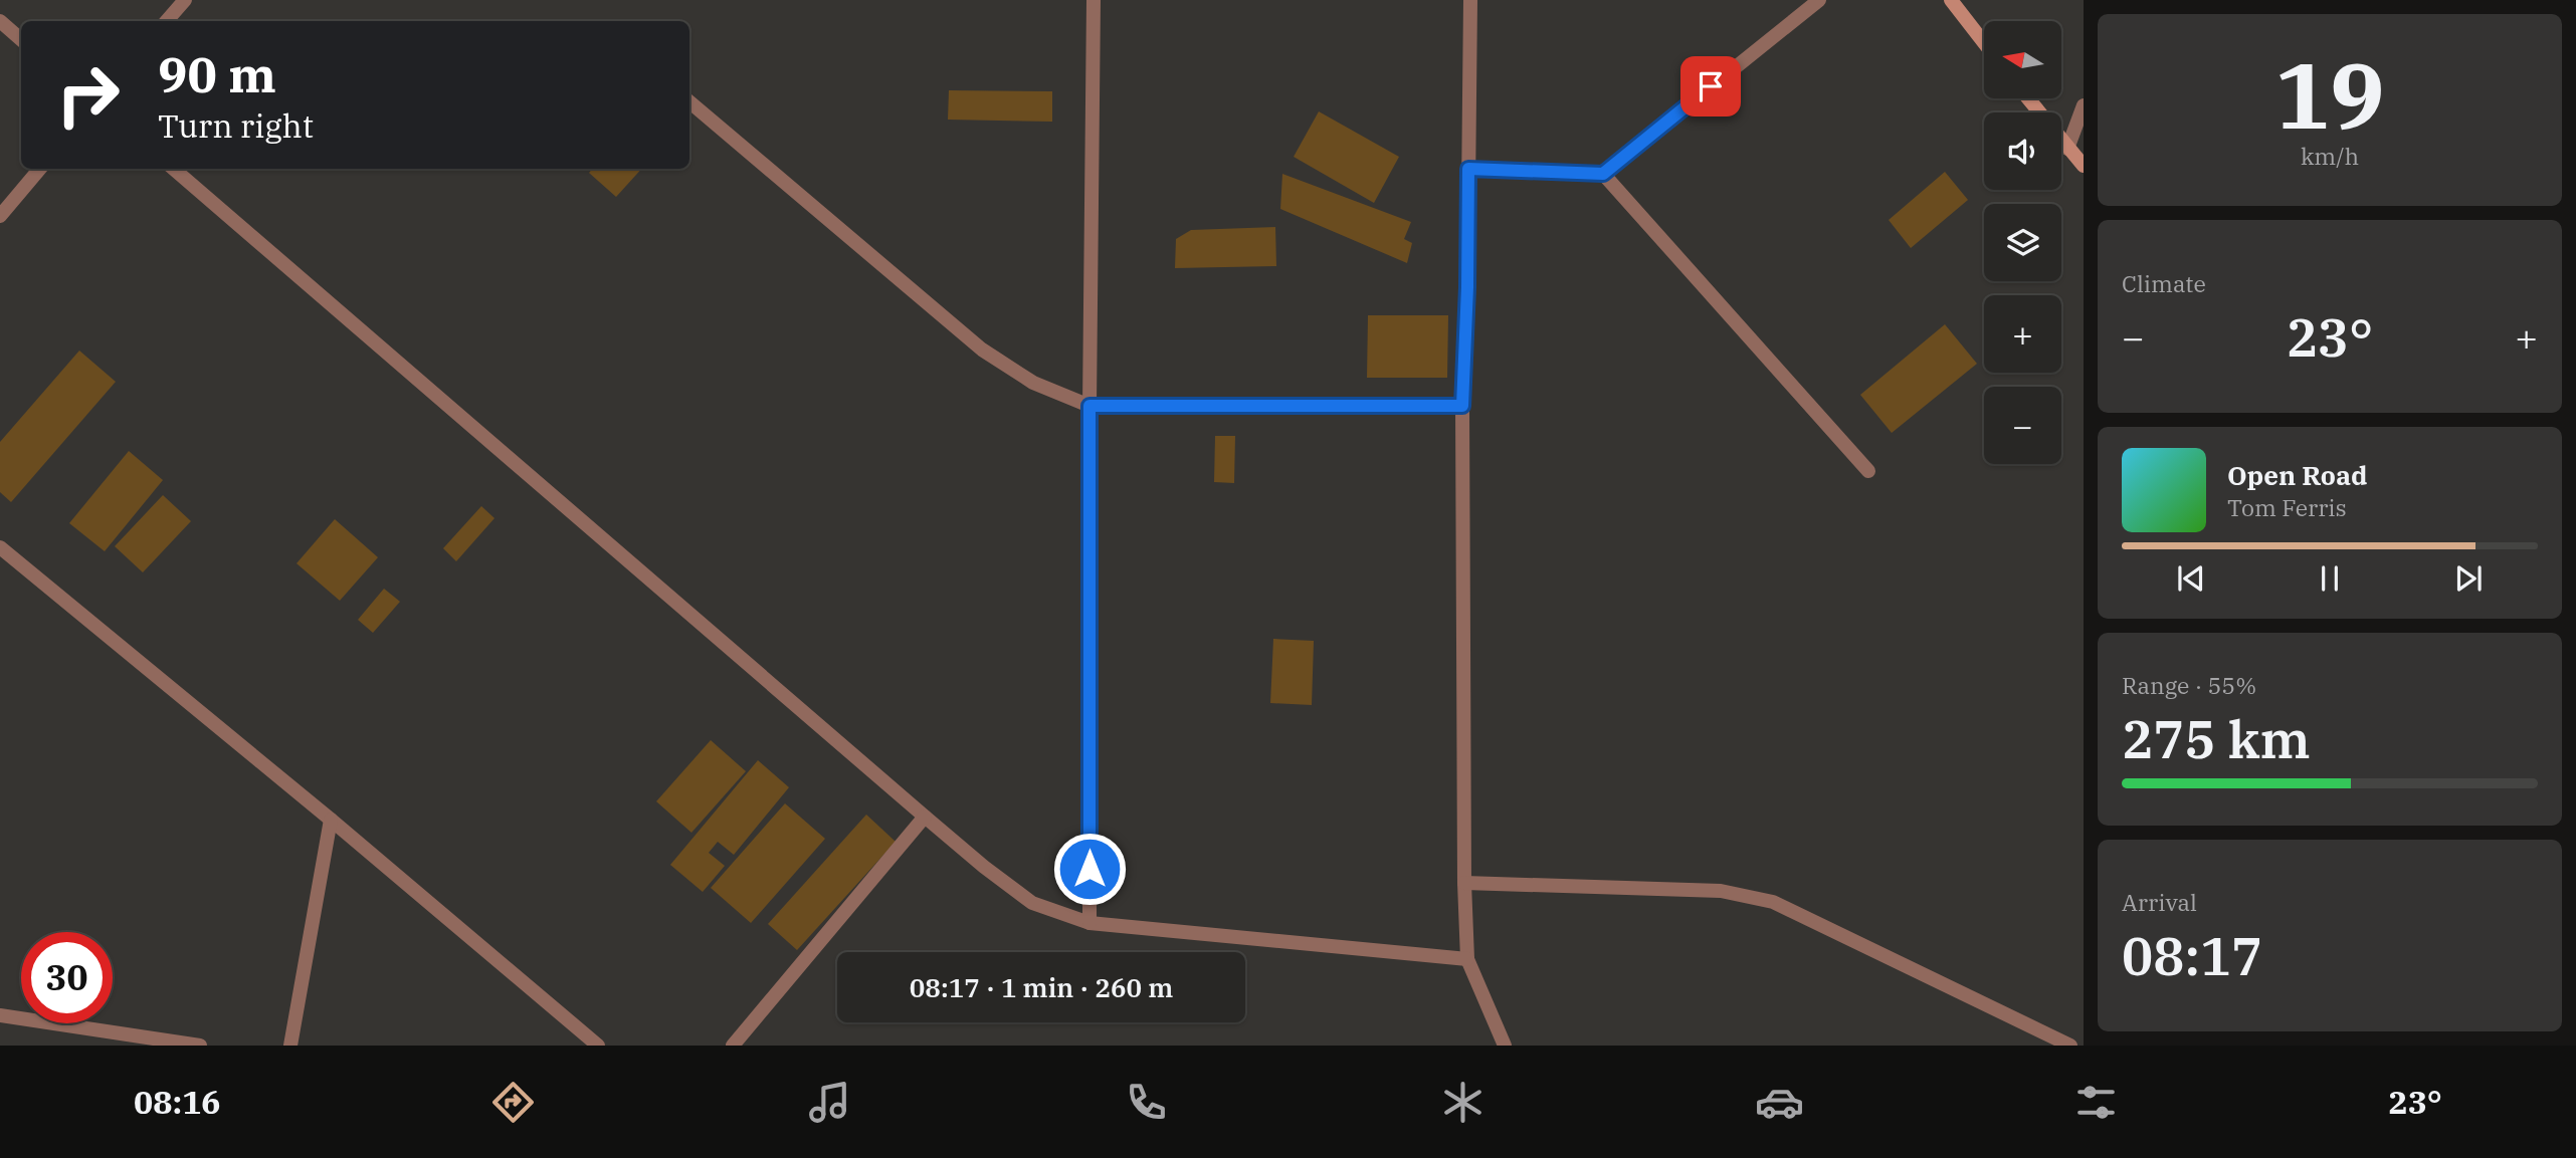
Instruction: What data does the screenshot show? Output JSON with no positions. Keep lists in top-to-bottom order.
{
  "north": "left",
  "page": {
    "tile": [
      ["19", "km/h"],
      "Climate",
      ["Range · 55%", "275 km"],
      ["Arrival", "08:17"]
    ],
    "map_buttons": ["+", "−"],
    "turn": ["90 m", "Turn right"],
    "heat": ["−", "23°", "+"],
    "song": ["Open Road", "Tom Ferris"],
    "limit": "30",
    "trip": "08:17 · 1 min · 260 m",
    "tabs": ["08:16", "23°"]
  }
}
